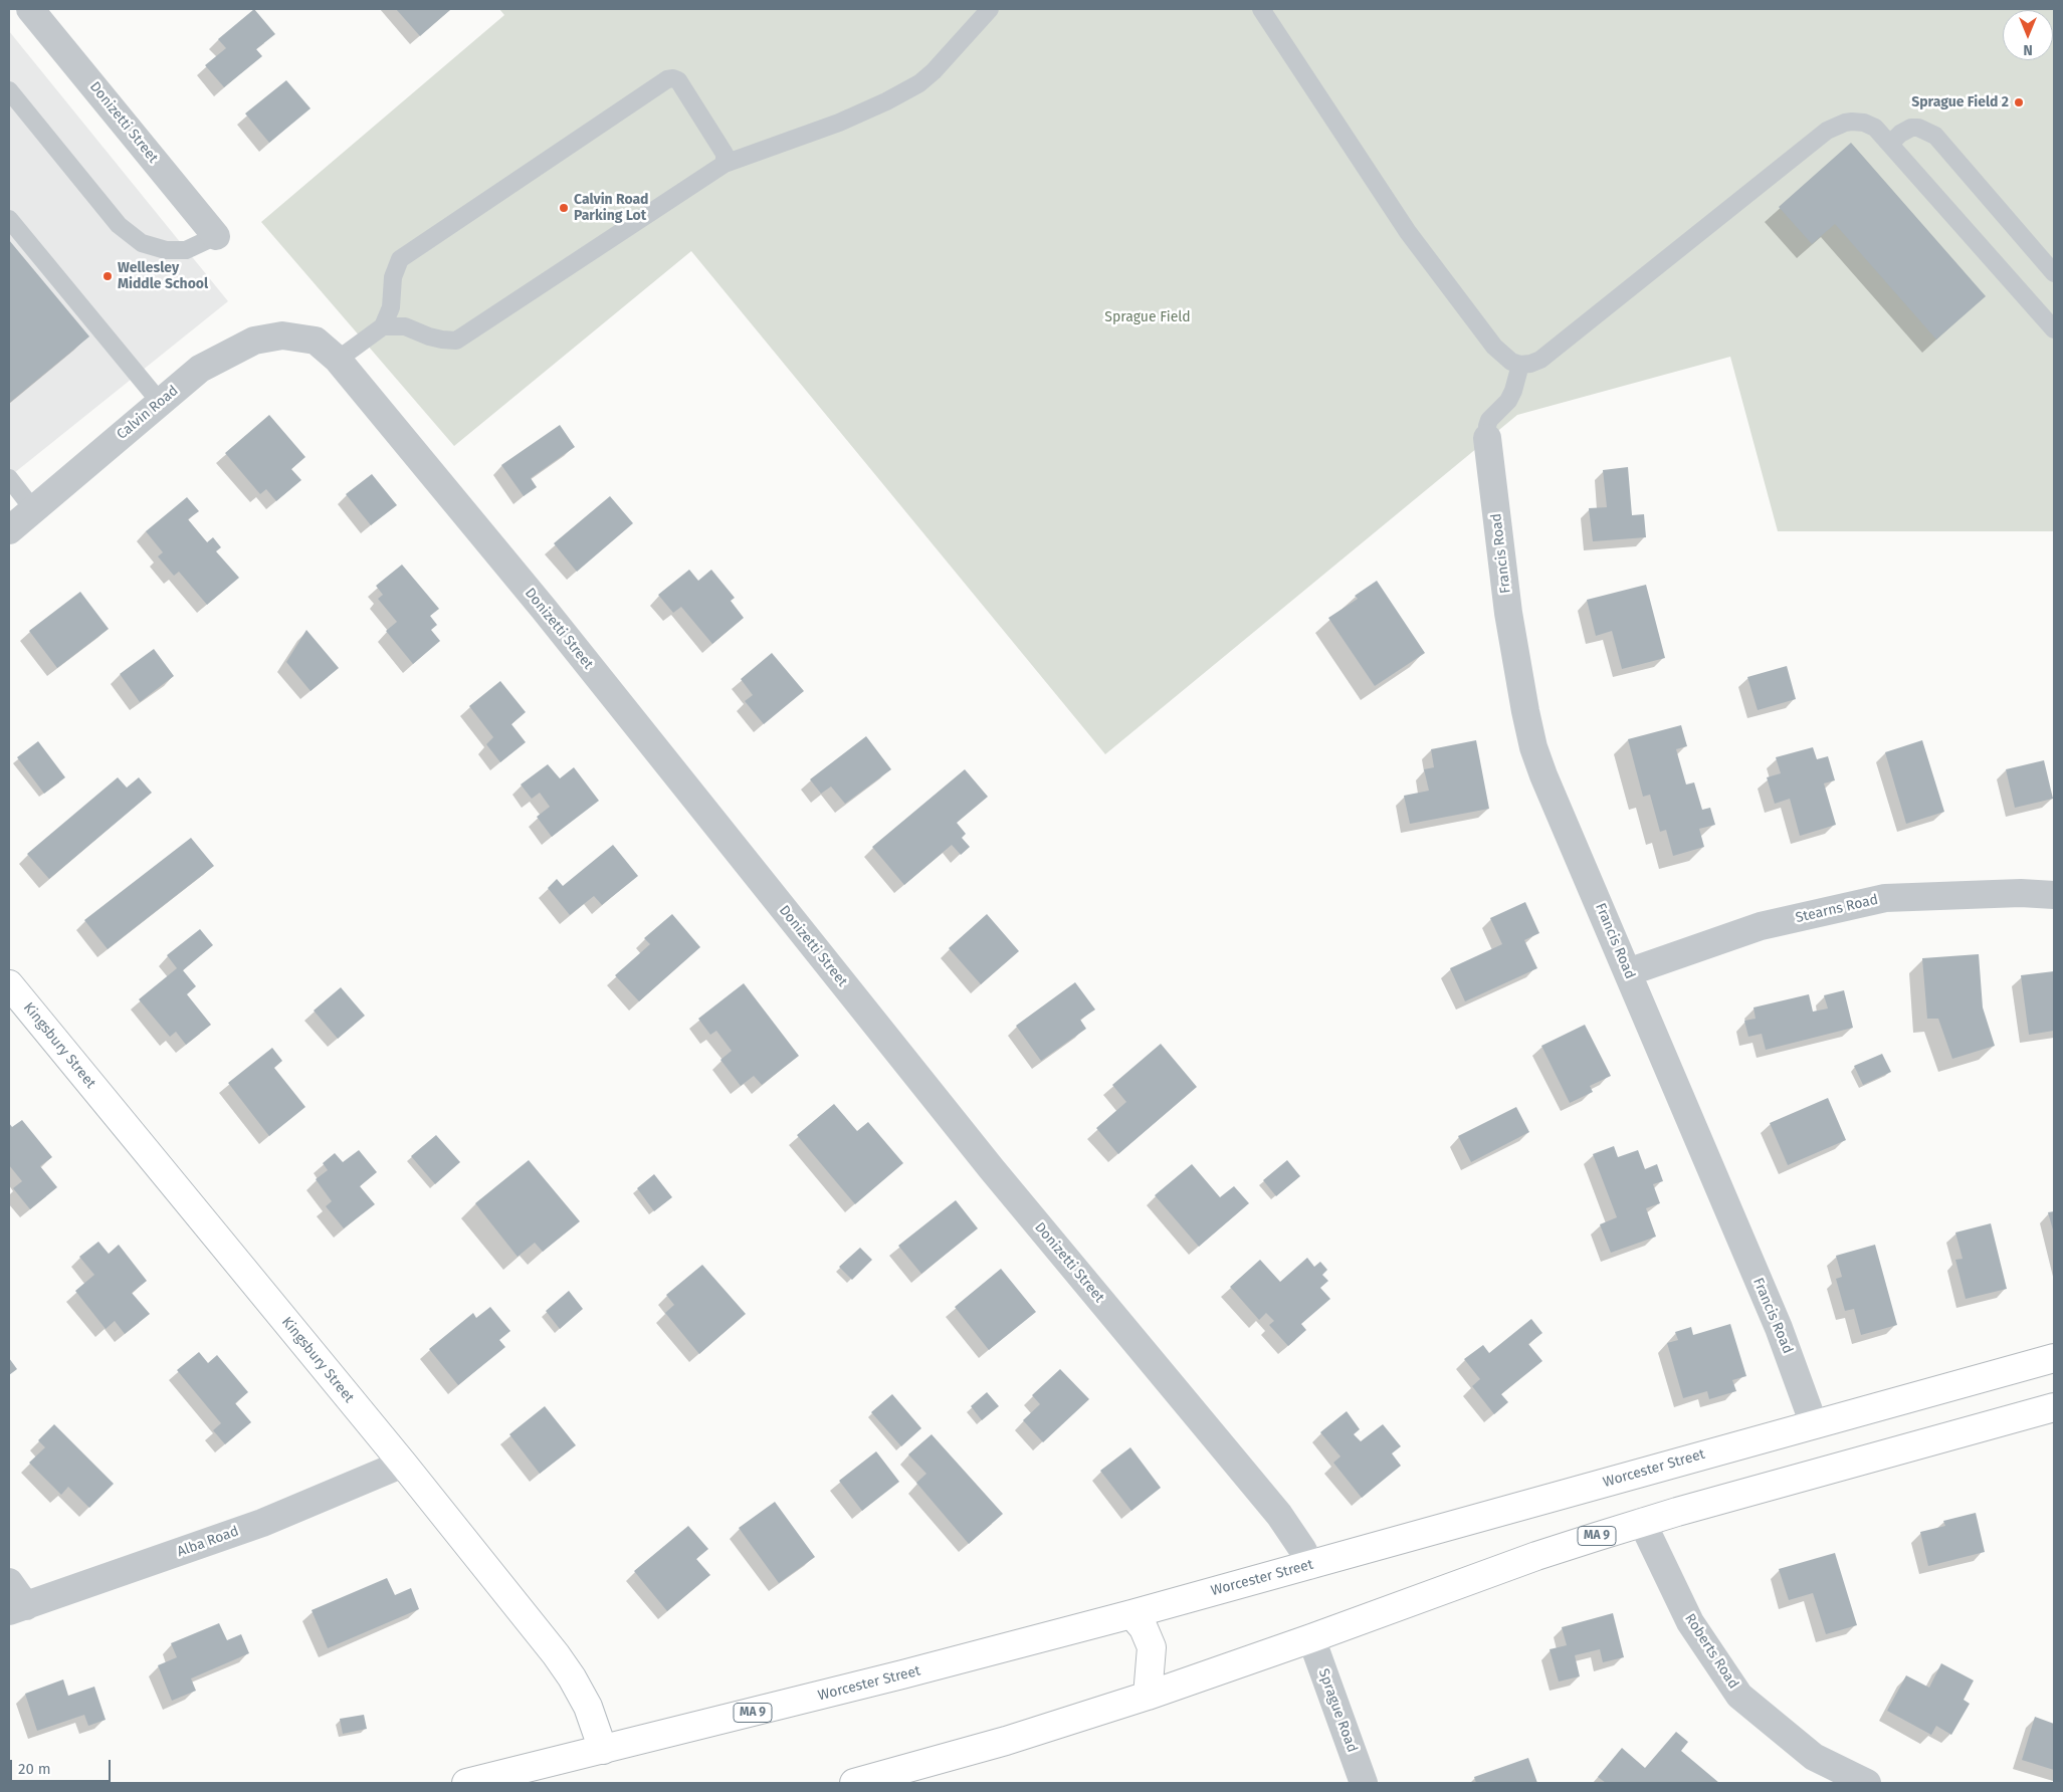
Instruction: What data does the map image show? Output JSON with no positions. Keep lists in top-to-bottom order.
{
  "streets": {
    "main road": ["Kingsbury Street", "Worcester Street", "MA 9"],
    "street": [
      "Donizetti Street",
      "Calvin Road",
      "Francis Road",
      "Stearns Road",
      "Alba Road",
      "Roberts Road",
      "Sprague Road"
    ]
  },
  "crossings": [
    ["Donizetti Street", "Calvin Road"],
    ["Donizetti Street", "Worcester Street"],
    ["Francis Road", "Stearns Road"],
    ["Francis Road", "Worcester Street"],
    ["Kingsbury Street", "Worcester Street"],
    ["Kingsbury Street", "Alba Road"],
    ["MA 9", "Roberts Road"],
    ["MA 9", "Sprague Road"]
  ],
  "parks": ["Sprague Field"],
  "places": ["Sprague Field 2", "Calvin Road Parking Lot", "Wellesley Middle School"],
  "scale_bar": "20 m",
  "north": "bottom"
}
